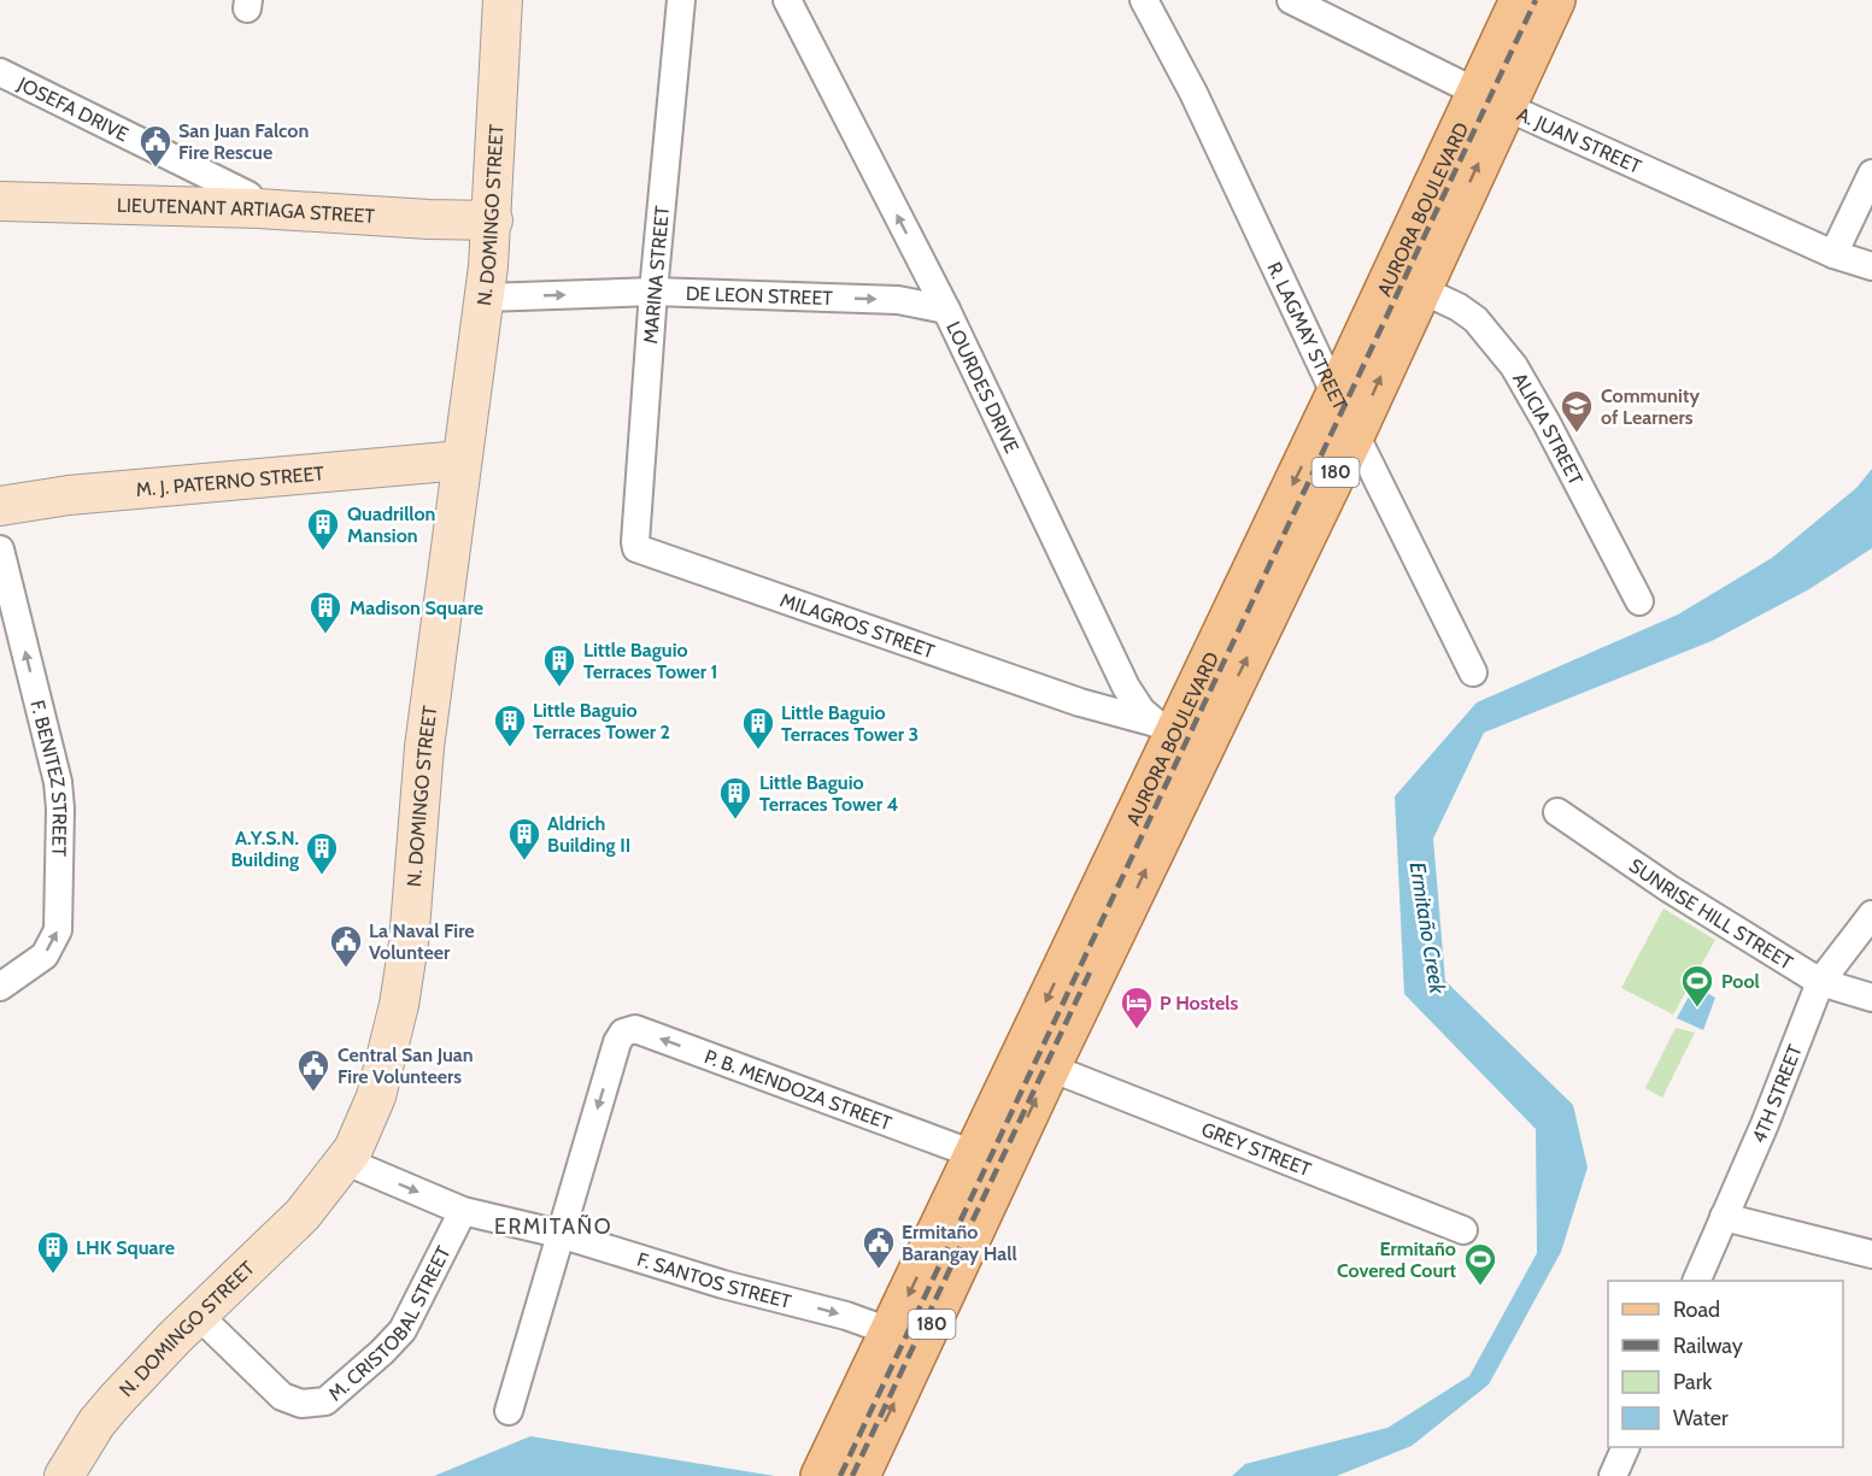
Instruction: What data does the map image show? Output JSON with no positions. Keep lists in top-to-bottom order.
{
  "streets": {
    "main road": [
      "AURORA BOULEVARD",
      "LIEUTENANT ARTIAGA STREET",
      "N. DOMINGO STREET",
      "180",
      "M. J. PATERNO STREET"
    ],
    "street": [
      "JOSEFA DRIVE",
      "A. JUAN STREET",
      "MARINA STREET",
      "DE LEON STREET",
      "R. LAGMAY STREET",
      "LOURDES DRIVE",
      "ALICIA STREET",
      "MILAGROS STREET",
      "F. BENITEZ STREET",
      "SUNRISE HILL STREET",
      "P. B. MENDOZA STREET",
      "4TH STREET",
      "GREY STREET",
      "F. SANTOS STREET",
      "M. CRISTOBAL STREET"
    ]
  },
  "crossings": [
    ["JOSEFA DRIVE", "LIEUTENANT ARTIAGA STREET"],
    ["A. JUAN STREET", "AURORA BOULEVARD"],
    ["AURORA BOULEVARD", "R. LAGMAY STREET"],
    ["AURORA BOULEVARD", "LOURDES DRIVE"],
    ["AURORA BOULEVARD", "ALICIA STREET"],
    ["AURORA BOULEVARD", "MILAGROS STREET"],
    ["AURORA BOULEVARD", "P. B. MENDOZA STREET"],
    ["AURORA BOULEVARD", "GREY STREET"],
    ["AURORA BOULEVARD", "F. SANTOS STREET"],
    ["LIEUTENANT ARTIAGA STREET", "N. DOMINGO STREET"],
    ["N. DOMINGO STREET", "DE LEON STREET"],
    ["N. DOMINGO STREET", "M. J. PATERNO STREET"],
    ["N. DOMINGO STREET", "F. SANTOS STREET"],
    ["N. DOMINGO STREET", "M. CRISTOBAL STREET"],
    ["MARINA STREET", "DE LEON STREET"],
    ["MARINA STREET", "MILAGROS STREET"],
    ["DE LEON STREET", "LOURDES DRIVE"],
    ["LOURDES DRIVE", "MILAGROS STREET"],
    ["SUNRISE HILL STREET", "4TH STREET"],
    ["P. B. MENDOZA STREET", "F. SANTOS STREET"],
    ["F. SANTOS STREET", "M. CRISTOBAL STREET"]
  ],
  "one_way": [
    "DE LEON STREET",
    "LOURDES DRIVE",
    "F. BENITEZ STREET",
    "F. SANTOS STREET"
  ],
  "districts": ["ERMITAÑO"],
  "water": ["Ermitaño Creek"],
  "places": {
    "public building": [
      "San Juan Falcon Fire Rescue",
      "La Naval Fire Volunteer",
      "Central San Juan Fire Volunteers",
      "Ermitaño Barangay Hall"
    ],
    "school or university": ["Community of Learners"],
    "building": [
      "Quadrillon Mansion",
      "Madison Square",
      "Little Baguio Terraces Tower 1",
      "Little Baguio Terraces Tower 2",
      "Little Baguio Terraces Tower 3",
      "Little Baguio Terraces Tower 4",
      "Aldrich Building II",
      "A.Y.S.N. Building",
      "LHK Square"
    ],
    "sports": ["Pool", "Ermitaño Covered Court"],
    "hotel": ["P Hostels"]
  },
  "legend": [
    "Road",
    "Railway",
    "Park",
    "Water"
  ]
}
